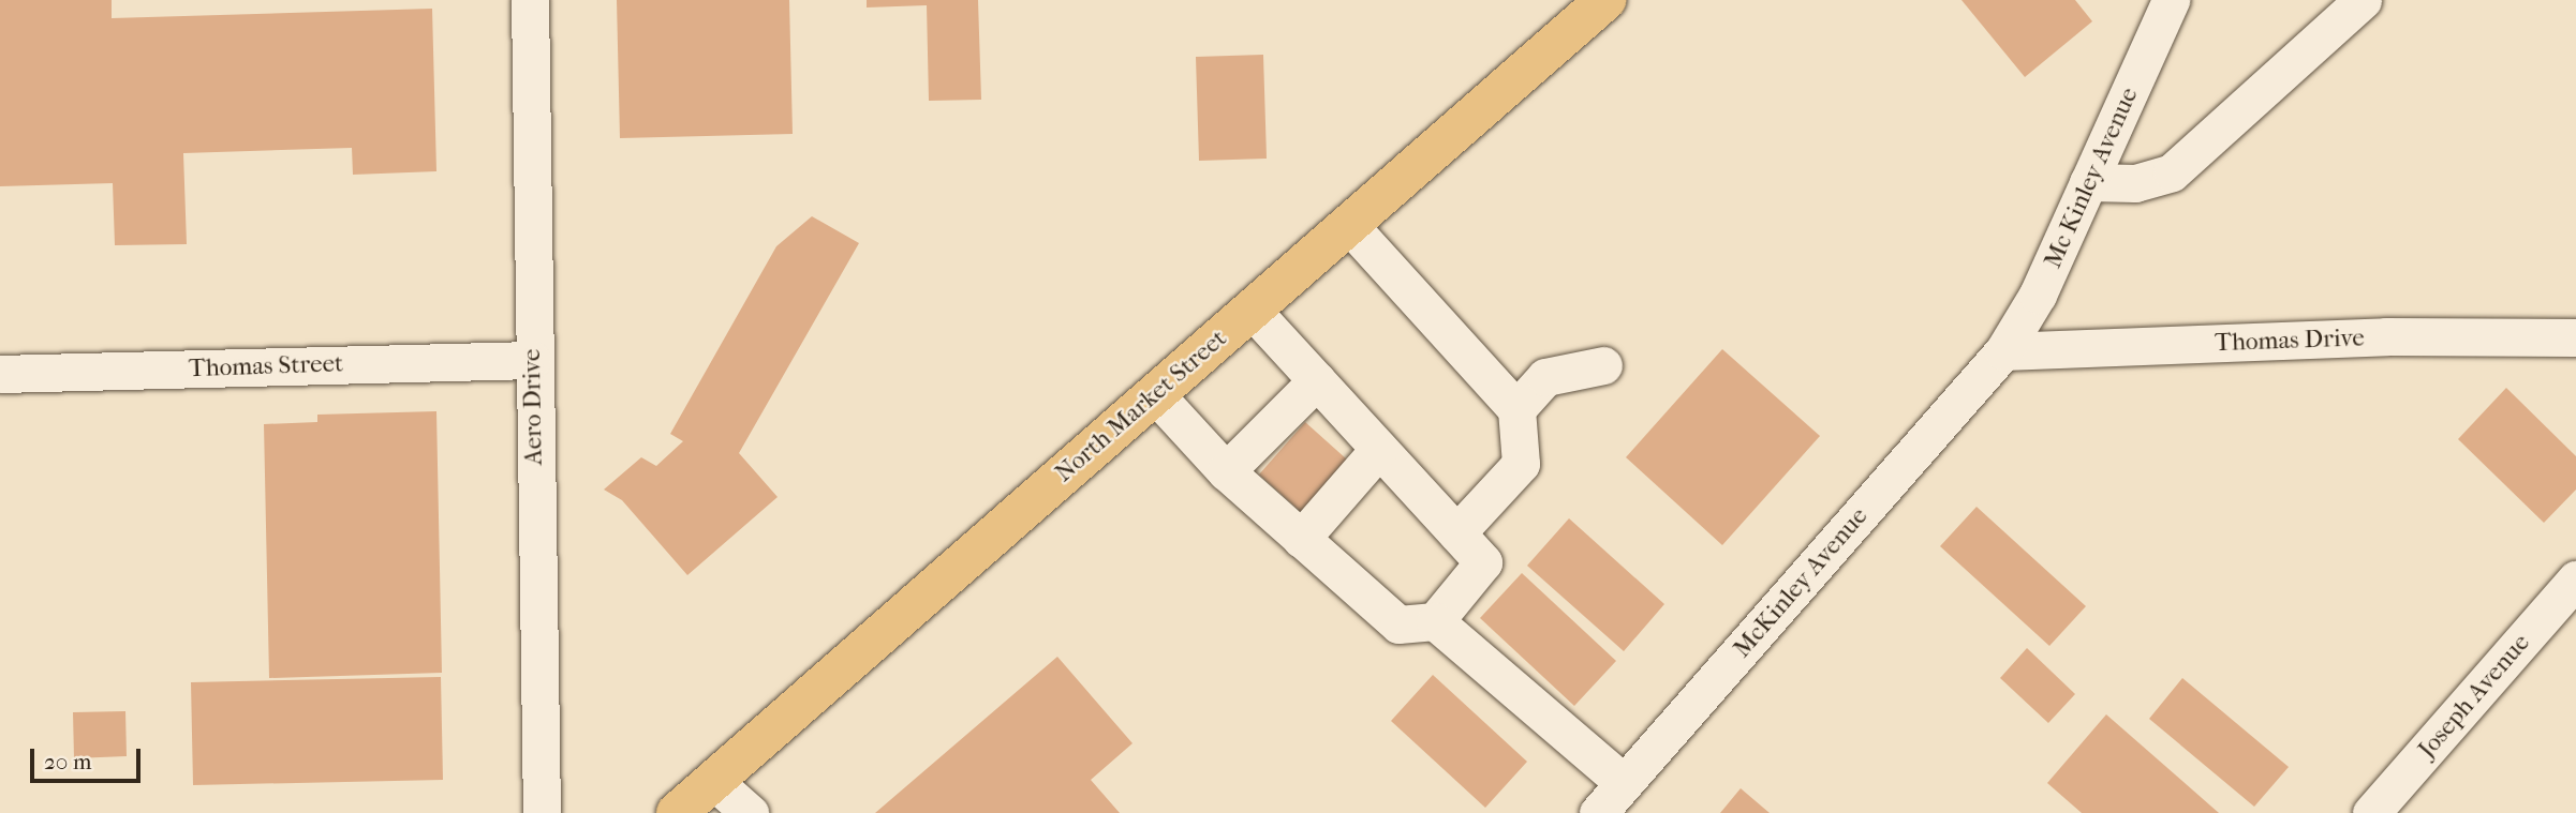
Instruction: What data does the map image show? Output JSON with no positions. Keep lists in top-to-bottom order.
{
  "streets": {
    "main road": ["North Market Street"],
    "street": [
      "Mc Kinley Avenue",
      "Thomas Drive",
      "Thomas Street",
      "Aero Drive",
      "McKinley Avenue",
      "Joseph Avenue"
    ]
  },
  "crossings": [
    ["Mc Kinley Avenue", "Thomas Drive"],
    ["Mc Kinley Avenue", "McKinley Avenue"],
    ["Thomas Drive", "McKinley Avenue"],
    ["Thomas Street", "Aero Drive"]
  ],
  "scale_bar": "20 m"
}
